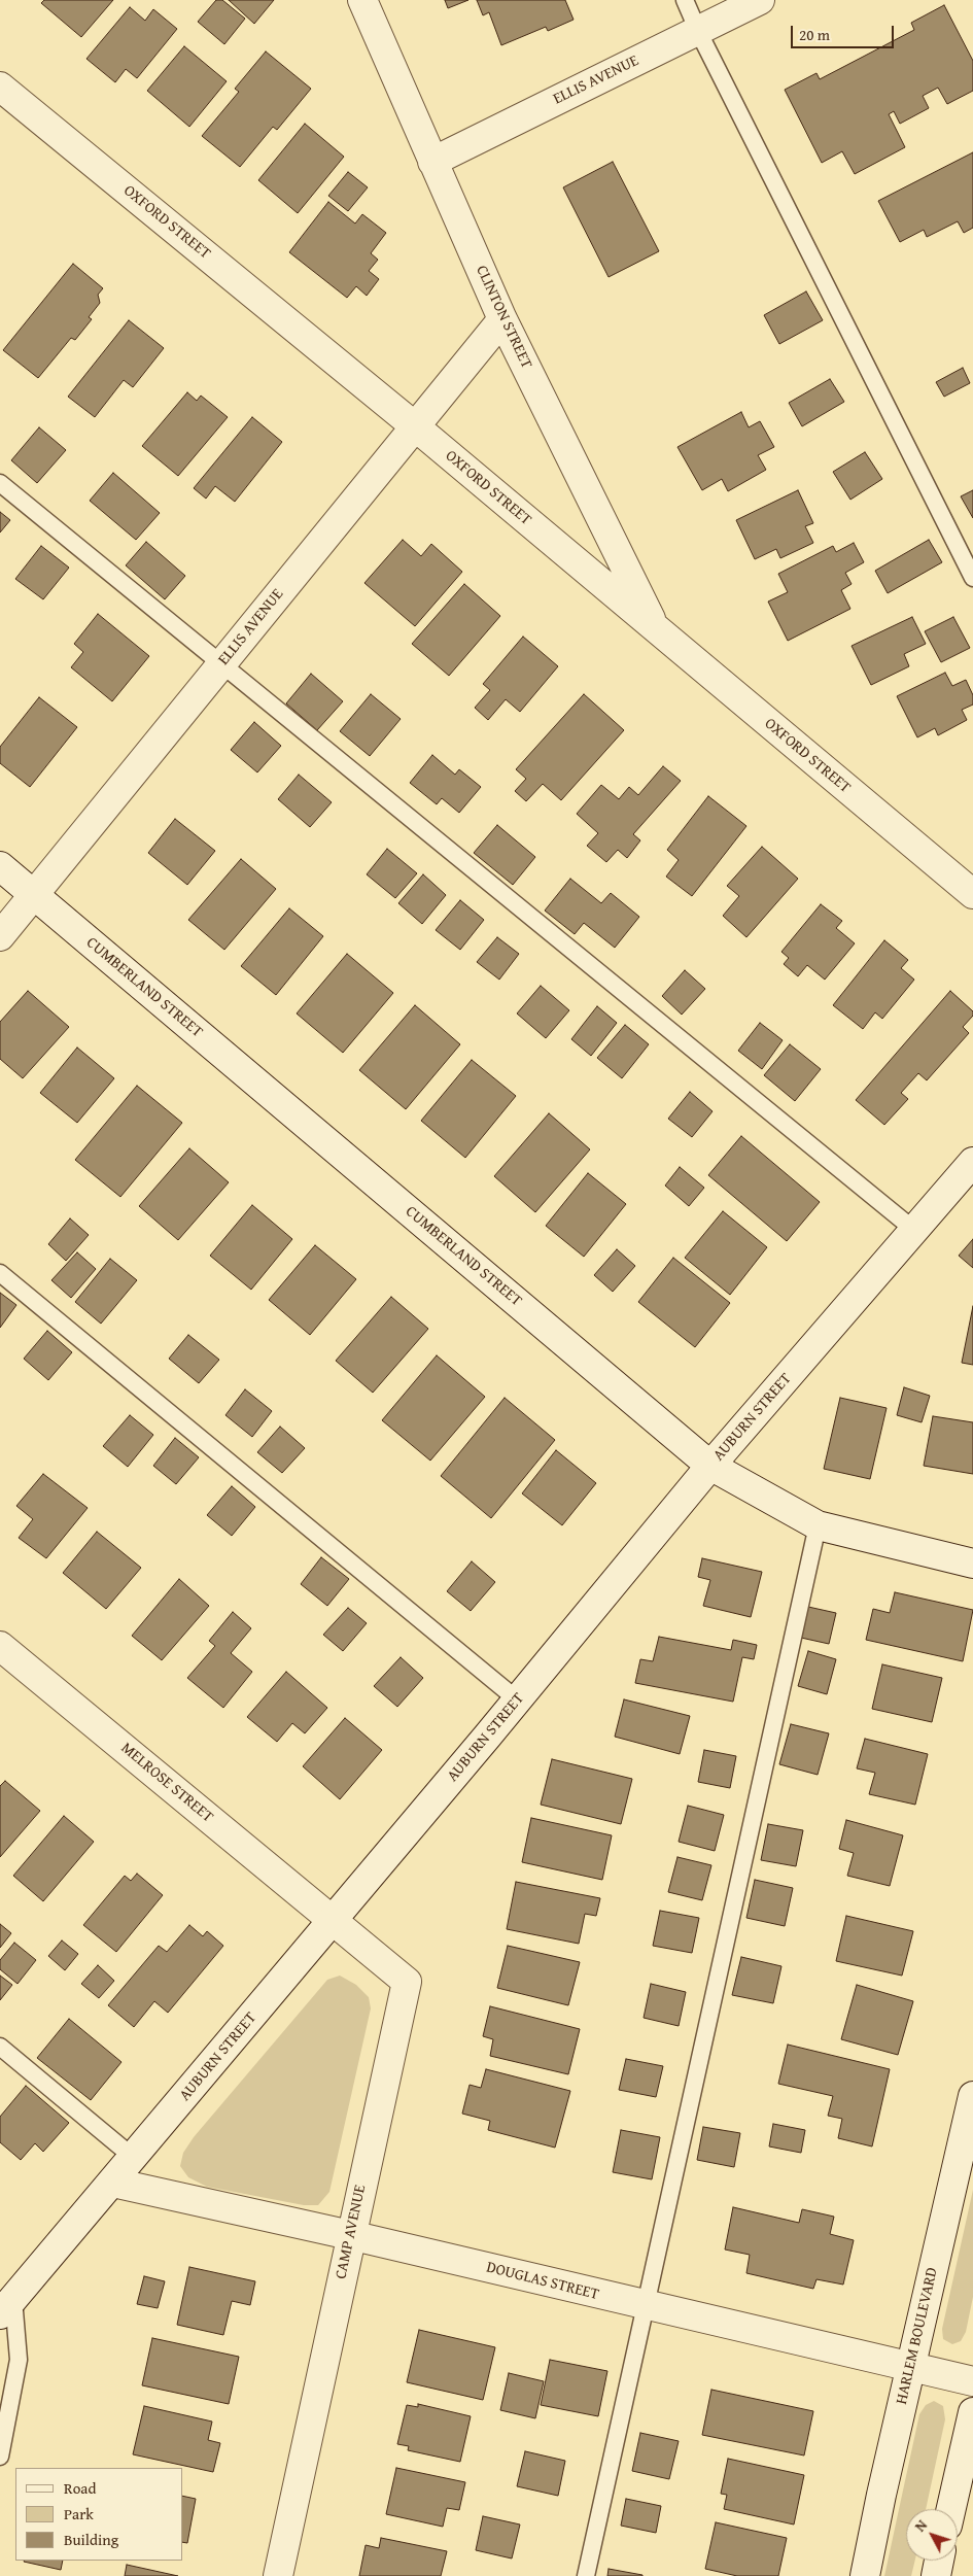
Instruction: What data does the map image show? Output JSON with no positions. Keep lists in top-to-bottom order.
{
  "streets": {
    "street": [
      "ELLIS AVENUE",
      "OXFORD STREET",
      "CLINTON STREET",
      "CUMBERLAND STREET",
      "AUBURN STREET",
      "MELROSE STREET",
      "CAMP AVENUE",
      "DOUGLAS STREET",
      "HARLEM BOULEVARD"
    ]
  },
  "crossings": [
    ["ELLIS AVENUE", "OXFORD STREET"],
    ["ELLIS AVENUE", "CLINTON STREET"],
    ["ELLIS AVENUE", "CUMBERLAND STREET"],
    ["OXFORD STREET", "CLINTON STREET"],
    ["CUMBERLAND STREET", "AUBURN STREET"],
    ["AUBURN STREET", "MELROSE STREET"],
    ["AUBURN STREET", "CAMP AVENUE"],
    ["AUBURN STREET", "DOUGLAS STREET"],
    ["MELROSE STREET", "CAMP AVENUE"],
    ["CAMP AVENUE", "DOUGLAS STREET"],
    ["DOUGLAS STREET", "HARLEM BOULEVARD"]
  ],
  "legend": ["Road", "Park", "Building"],
  "scale_bar": "20 m",
  "north": "top left"
}
